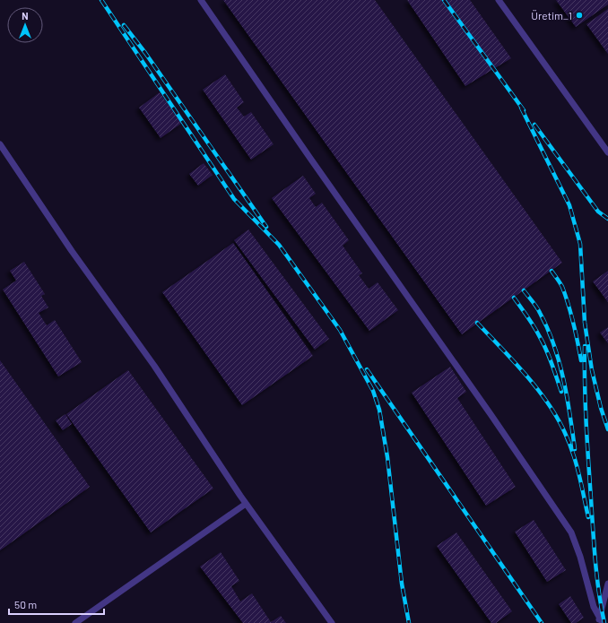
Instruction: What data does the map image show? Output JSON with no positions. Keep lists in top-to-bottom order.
{
  "places": ["Üretim_1"],
  "scale_bar": "50 m",
  "north": "top"
}
